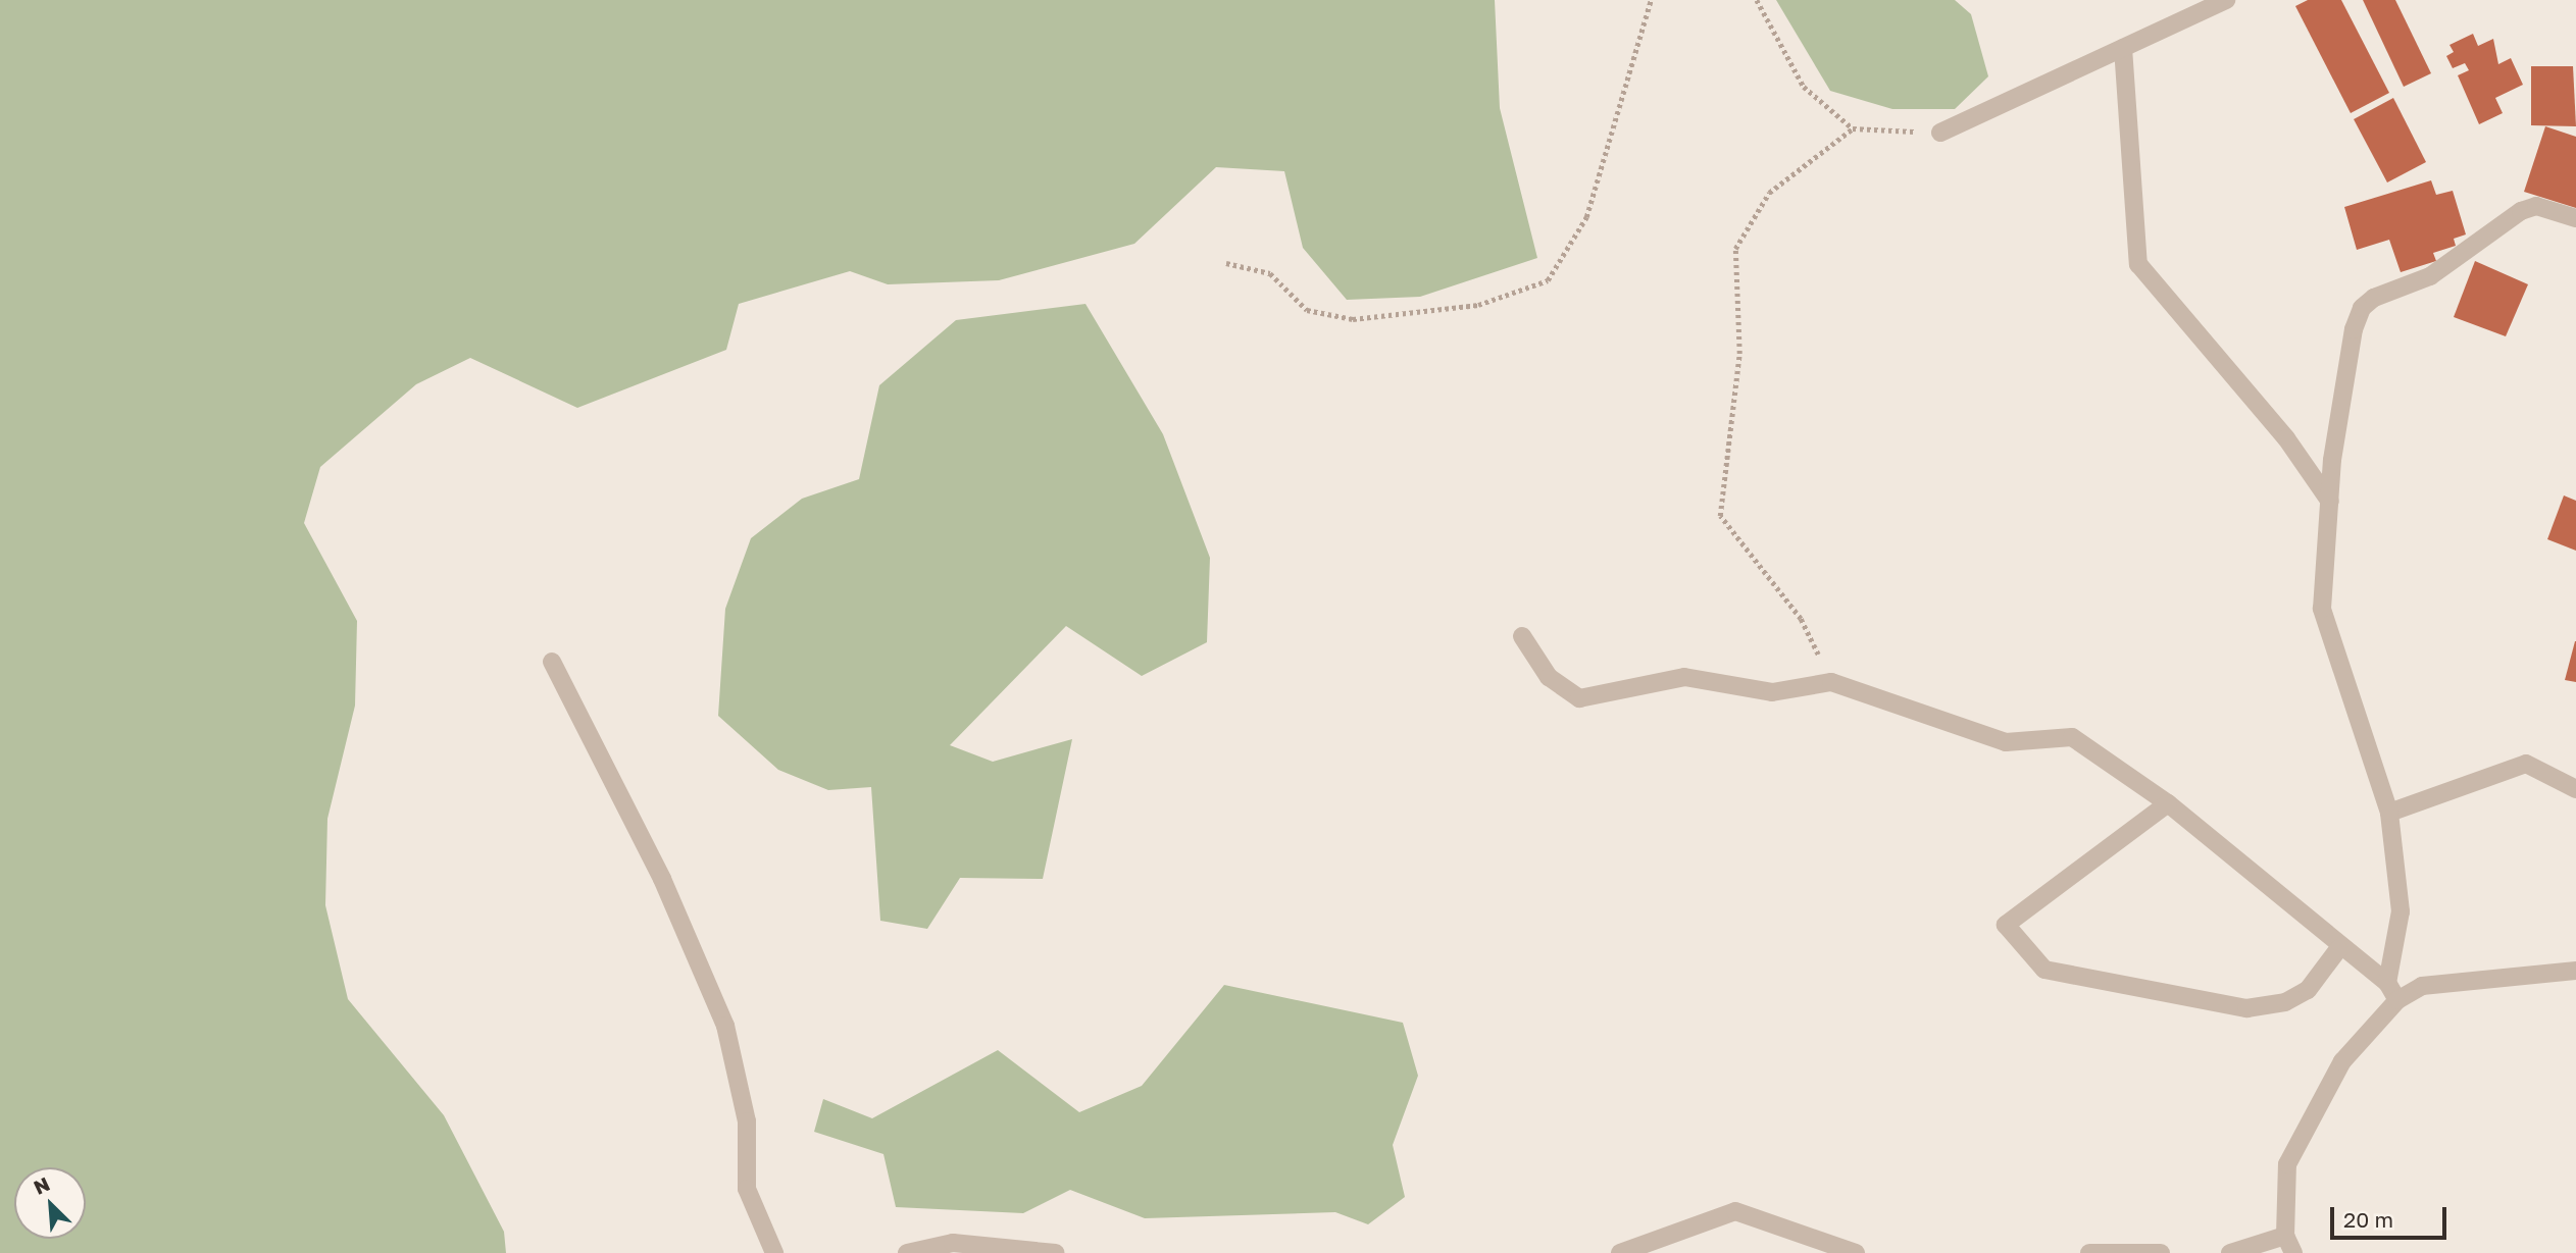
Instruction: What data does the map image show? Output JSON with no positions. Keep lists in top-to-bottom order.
{
  "scale_bar": "20 m",
  "north": "top left"
}
